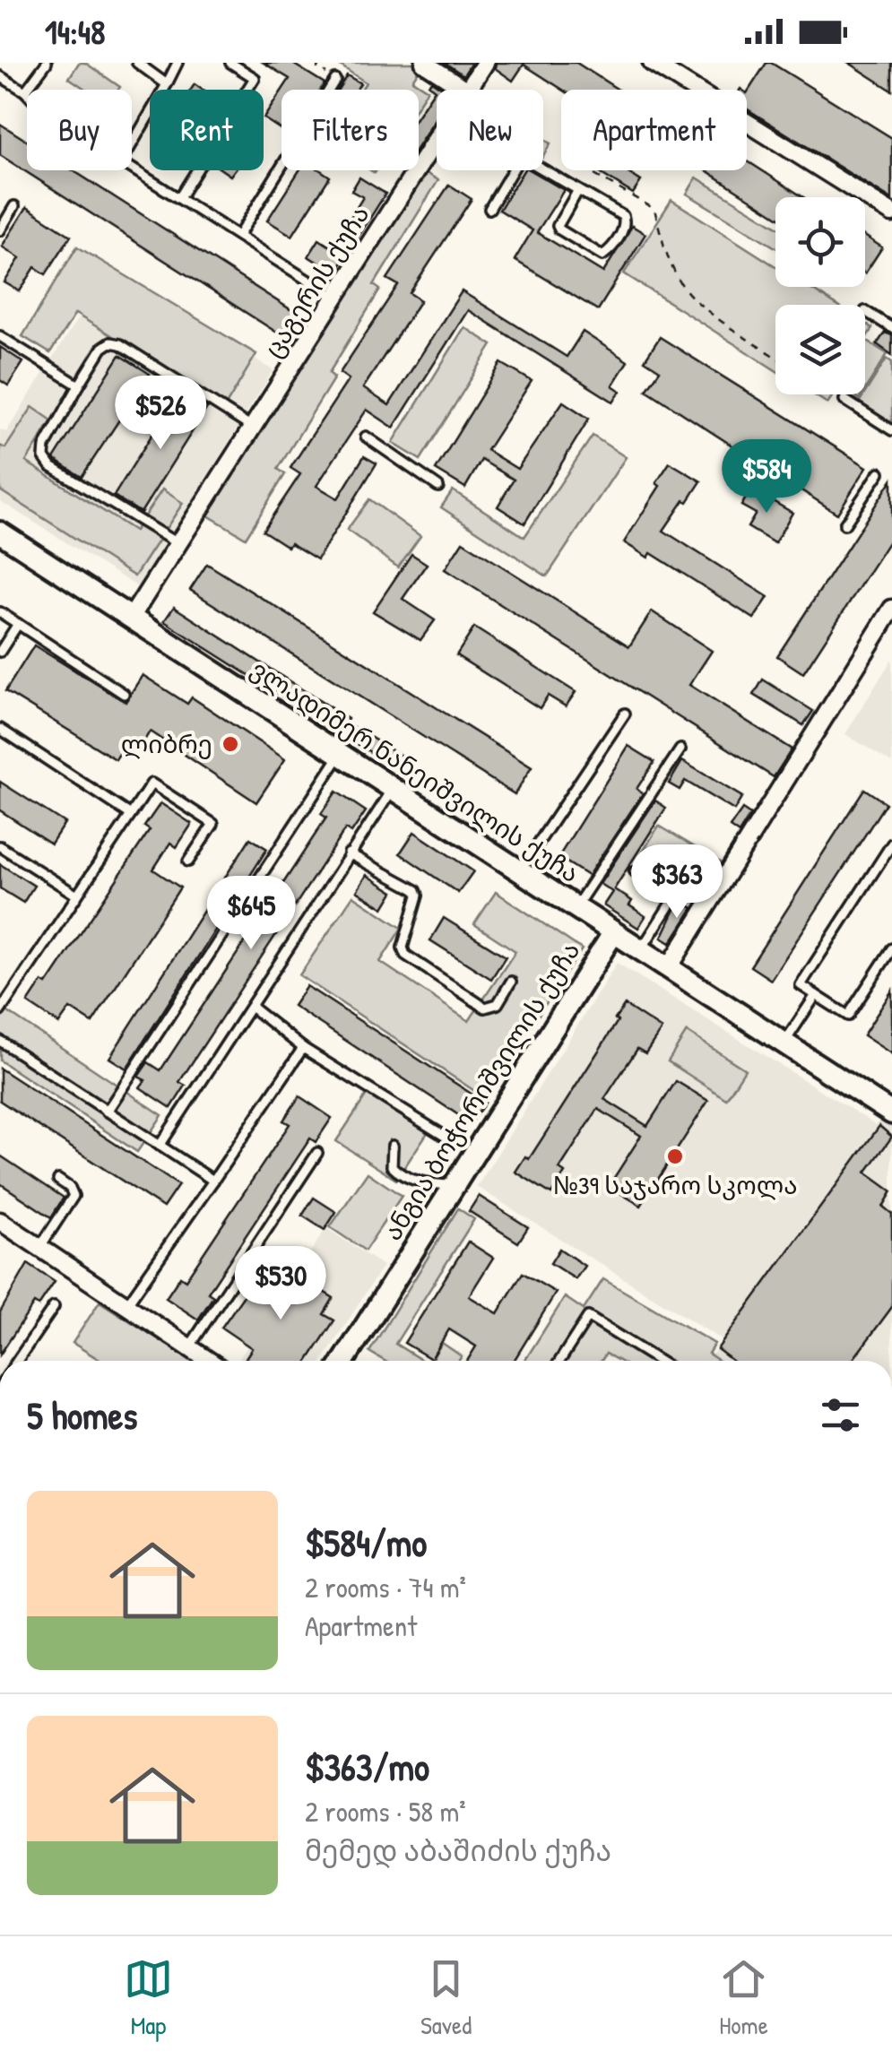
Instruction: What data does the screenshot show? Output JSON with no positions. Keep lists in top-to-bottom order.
{
  "streets": {
    "street": ["ცაგერის ქუჩა", "ვლადიმერ ნანეიშვილის ქუჩა", "ანგია ბოჭორიშვილის ქუჩა"]
  },
  "crossings": [
    ["ცაგერის ქუჩა", "ვლადიმერ ნანეიშვილის ქუჩა"],
    ["ვლადიმერ ნანეიშვილის ქუჩა", "ანგია ბოჭორიშვილის ქუჩა"]
  ],
  "places": ["ლიბრე", "№39 საჯარო სკოლა"],
  "page": {
    "status": "14:48",
    "chip": [
      "Buy",
      "Rent",
      "Filters",
      "New",
      "Apartment"
    ],
    "price": [
      "$526",
      "$584",
      "$363",
      "$645",
      "$530"
    ],
    "heading": "5 homes",
    "list": [
      {
        "name": "$584/mo",
        "note": "2 rooms · 74 m² · Apartment"
      },
      {
        "name": "$363/mo",
        "note": "2 rooms · 58 m² · მემედ აბაშიძის ქუჩა"
      }
    ],
    "tabs": ["Map", "Saved", "Home"]
  }
}
